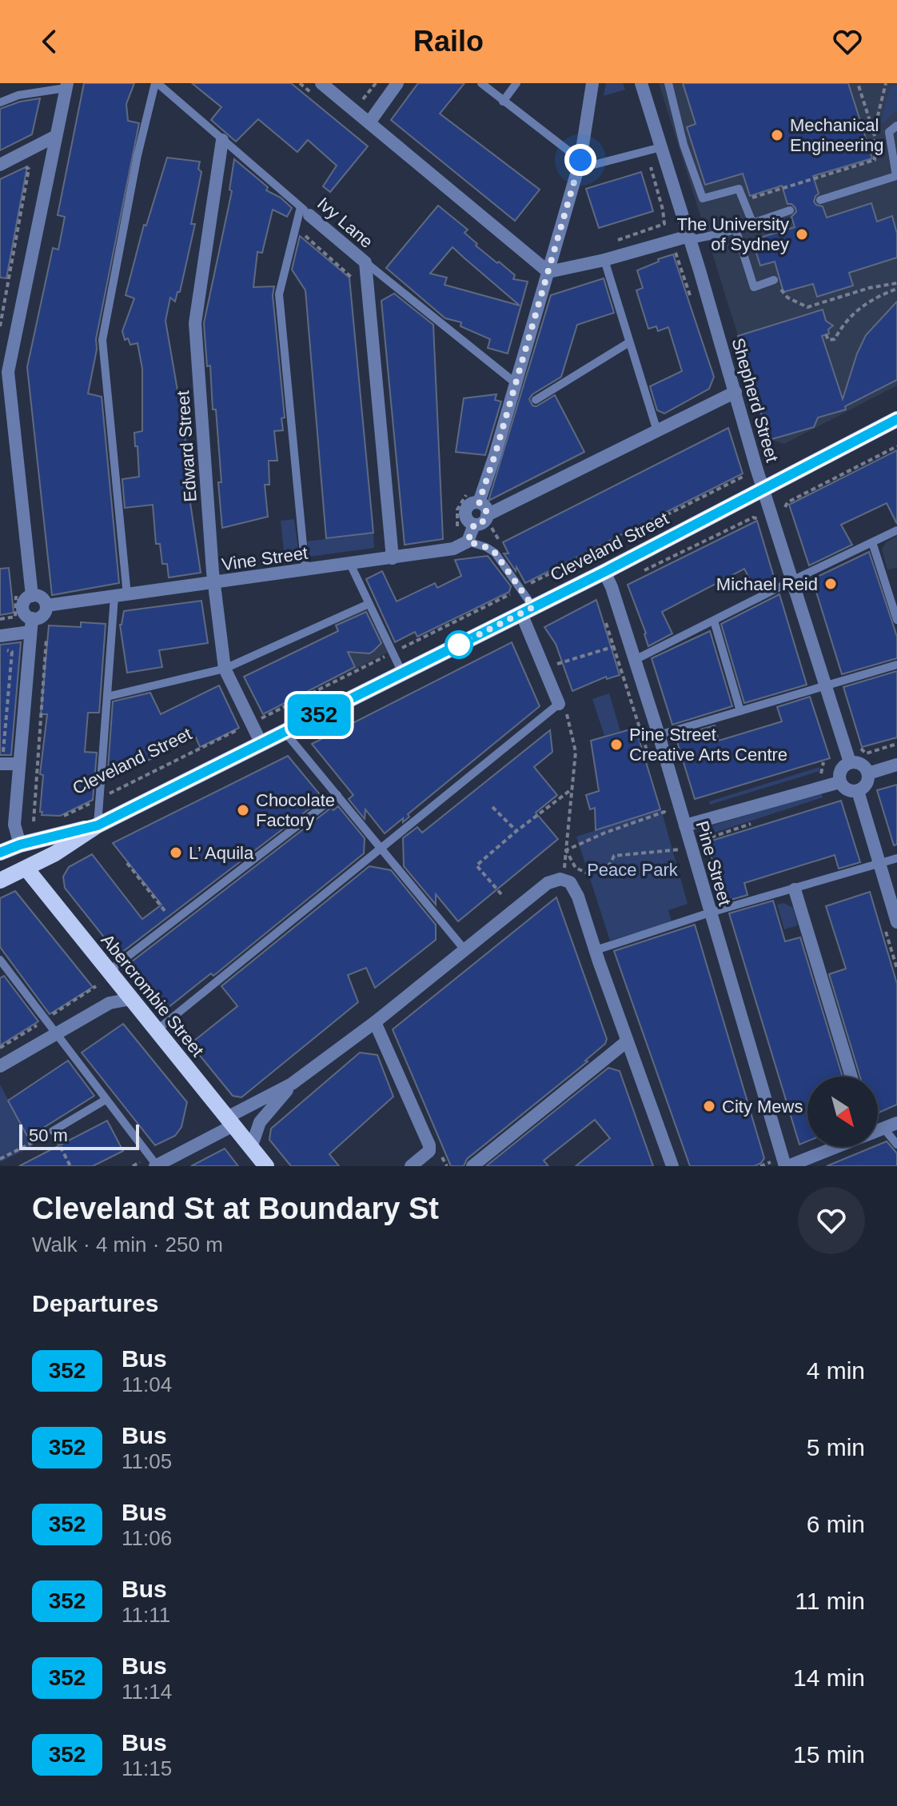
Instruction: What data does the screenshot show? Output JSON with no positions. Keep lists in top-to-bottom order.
{
  "streets": {
    "main road": ["Cleveland Street", "Abercrombie Street"],
    "street": [
      "Ivy Lane",
      "Shepherd Street",
      "Edward Street",
      "Vine Street",
      "Pine Street"
    ]
  },
  "crossings": [
    ["Ivy Lane", "Edward Street"],
    ["Shepherd Street", "Cleveland Street"],
    ["Edward Street", "Cleveland Street"],
    ["Edward Street", "Vine Street"],
    ["Cleveland Street", "Pine Street"],
    ["Cleveland Street", "Abercrombie Street"]
  ],
  "parks": ["Peace Park"],
  "places": [
    "Mechanical Engineering",
    "The University of Sydney",
    "Michael Reid",
    "Pine Street Creative Arts Centre",
    "Chocolate Factory",
    "L’ Aquila",
    "City Mews"
  ],
  "lines": ["bus line 352"],
  "scale_bar": "50 m",
  "north": "bottom right",
  "page": {
    "header": "Railo",
    "on_map": "352",
    "scale": "50 m",
    "heading": [
      ["Cleveland St at Boundary St", "Walk · 4 min · 250 m"],
      "Departures"
    ],
    "list": [
      {
        "mark": "352",
        "name": "Bus",
        "note": "11:04",
        "value": "4 min"
      },
      {
        "mark": "352",
        "name": "Bus",
        "note": "11:05",
        "value": "5 min"
      },
      {
        "mark": "352",
        "name": "Bus",
        "note": "11:06",
        "value": "6 min"
      },
      {
        "mark": "352",
        "name": "Bus",
        "note": "11:11",
        "value": "11 min"
      },
      {
        "mark": "352",
        "name": "Bus",
        "note": "11:14",
        "value": "14 min"
      },
      {
        "mark": "352",
        "name": "Bus",
        "note": "11:15",
        "value": "15 min"
      }
    ]
  }
}
